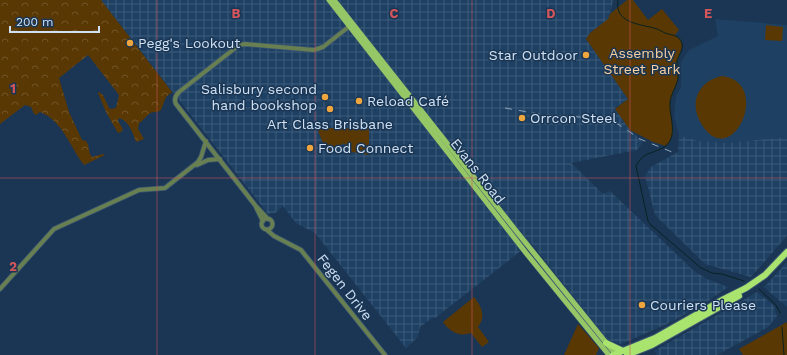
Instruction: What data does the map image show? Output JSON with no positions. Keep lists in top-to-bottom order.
{
  "streets": {
    "main road": ["Evans Road"],
    "street": ["Fegen Drive"]
  },
  "parks": ["Assembly Street Park"],
  "places": [
    "Pegg's Lookout",
    "Star Outdoor",
    "Salisbury second hand bookshop",
    "Reload Café",
    "Art Class Brisbane",
    "Orrcon Steel",
    "Food Connect",
    "Couriers Please"
  ],
  "scale_bar": "200 m",
  "grid": {
    "columns": [
      "B",
      "C",
      "D",
      "E"
    ],
    "rows": ["1", "2"]
  }
}
